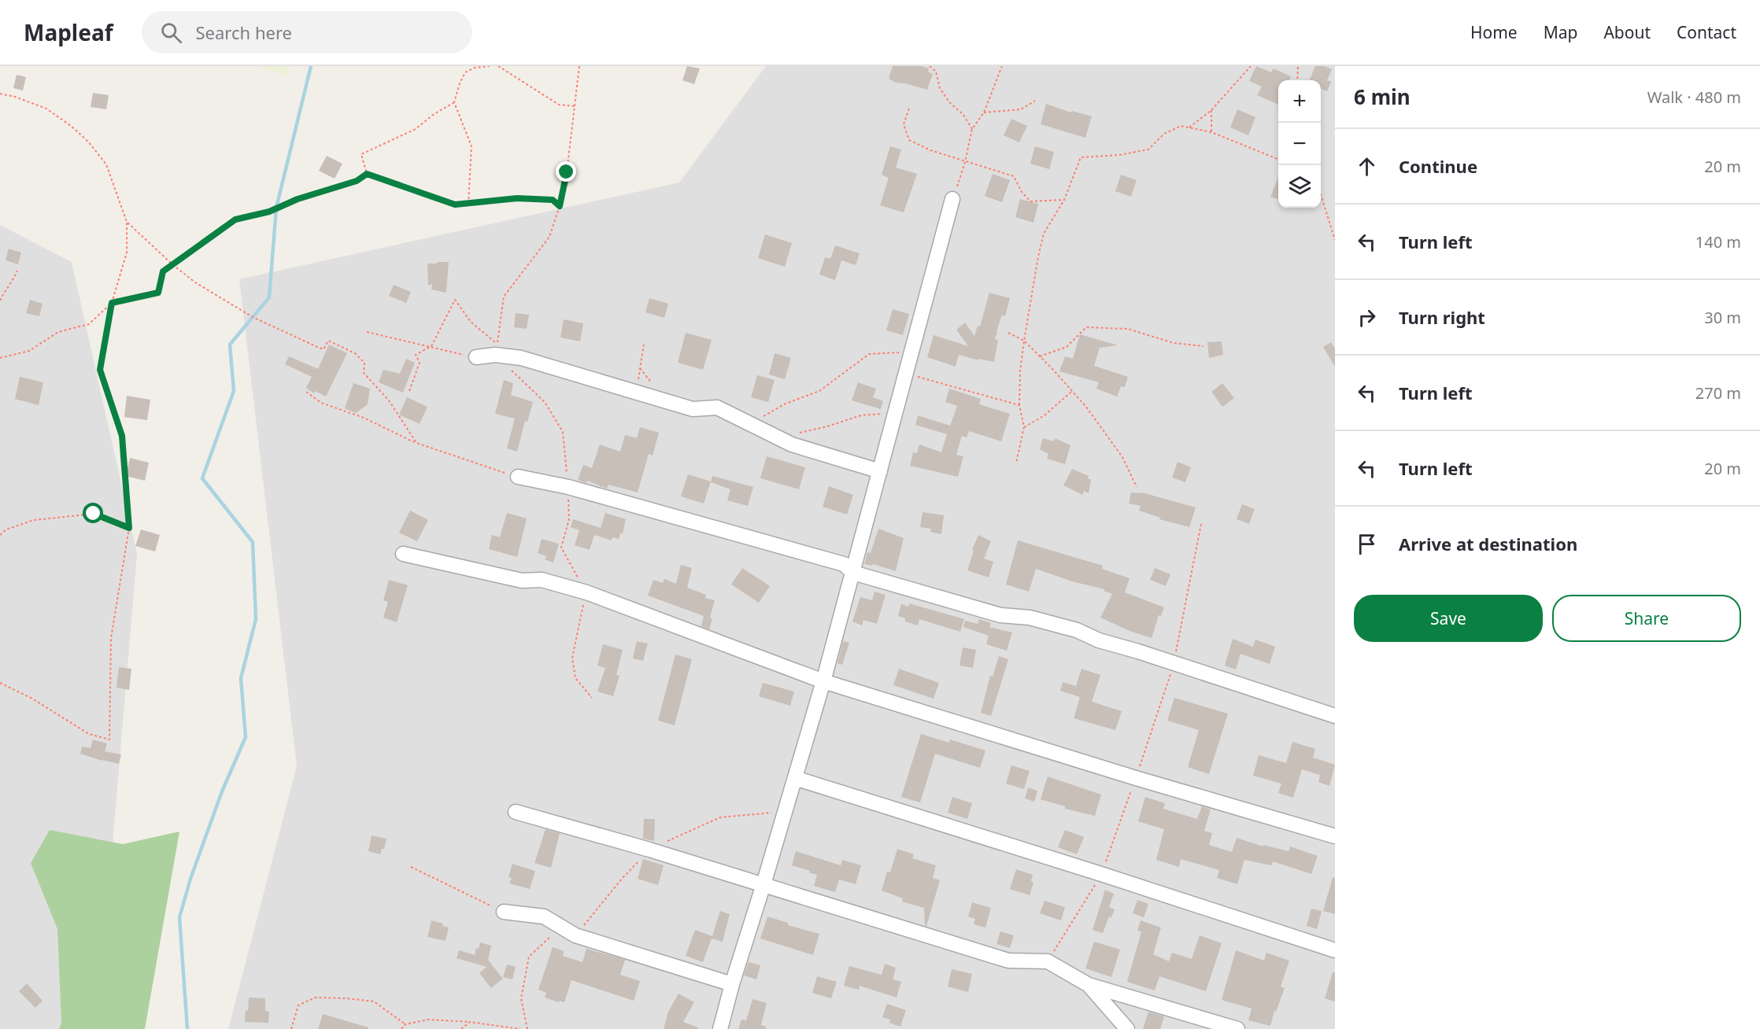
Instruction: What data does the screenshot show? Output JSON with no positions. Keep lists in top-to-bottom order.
{
  "page": {
    "header": "Mapleaf",
    "search": "Search here",
    "nav": [
      "Home",
      "Map",
      "About",
      "Contact"
    ],
    "heading": ["6 min", "Walk · 480 m"],
    "map_buttons": ["+", "−"],
    "list": [
      ["Continue", "20 m"],
      ["Turn left", "140 m"],
      ["Turn right", "30 m"],
      ["Turn left", "270 m"],
      ["Turn left", "20 m"],
      "Arrive at destination"
    ],
    "buttons": ["Save", "Share"]
  }
}
